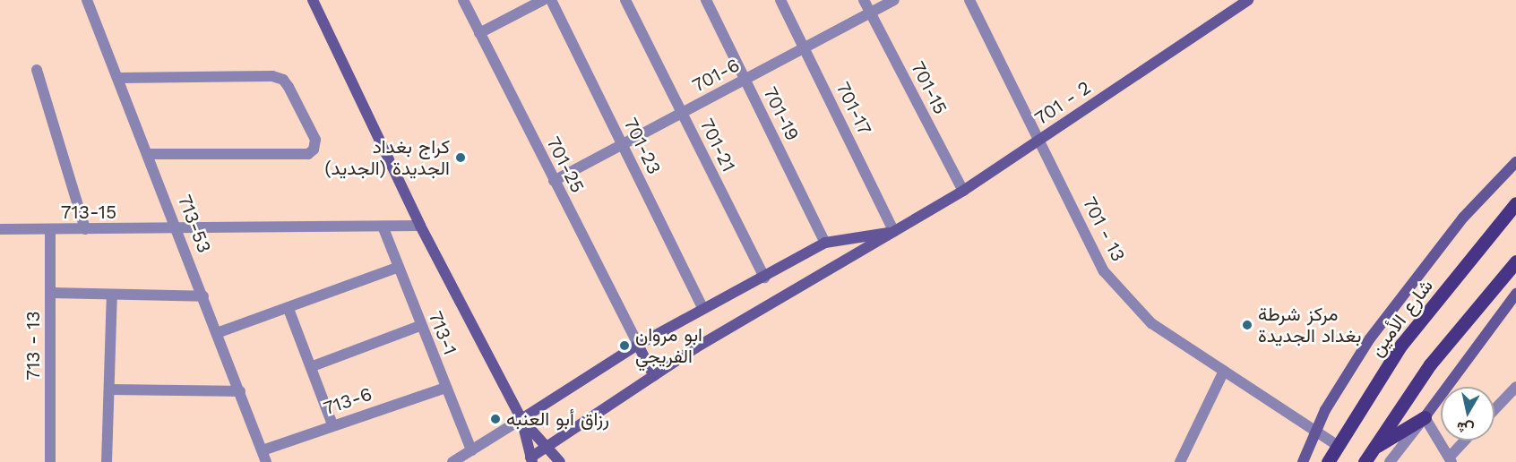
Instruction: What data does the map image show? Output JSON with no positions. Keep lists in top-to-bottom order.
{
  "streets": {
    "main road": ["شارع الأمين"],
    "street": [
      "701-6",
      "701-15",
      "701 - 2",
      "701-17",
      "701-19",
      "701-21",
      "701-23",
      "701-25",
      "713-15",
      "713-53",
      "701 - 13",
      "713-1",
      "713 - 13",
      "713-6"
    ]
  },
  "crossings": [
    ["701-6", "701-15"],
    ["701-6", "701-17"],
    ["701-6", "701-19"],
    ["701-6", "701-21"],
    ["701-6", "701-23"],
    ["701-6", "701-25"],
    ["701-15", "701 - 2"],
    ["701 - 2", "701-17"],
    ["701 - 2", "701 - 13"],
    ["713-15", "713-53"],
    ["713-15", "713-1"],
    ["713-15", "713 - 13"],
    ["713-53", "713-6"],
    ["701 - 13", "شارع الأمين"],
    ["713-1", "713-6"]
  ],
  "places": [
    "كراج بغداد الجديدة (الجديد)",
    "مركز شرطة بغداد الجديدة",
    "ابو مروان الفريجي",
    "رزاق أبو العنبه"
  ],
  "north": "bottom"
}
